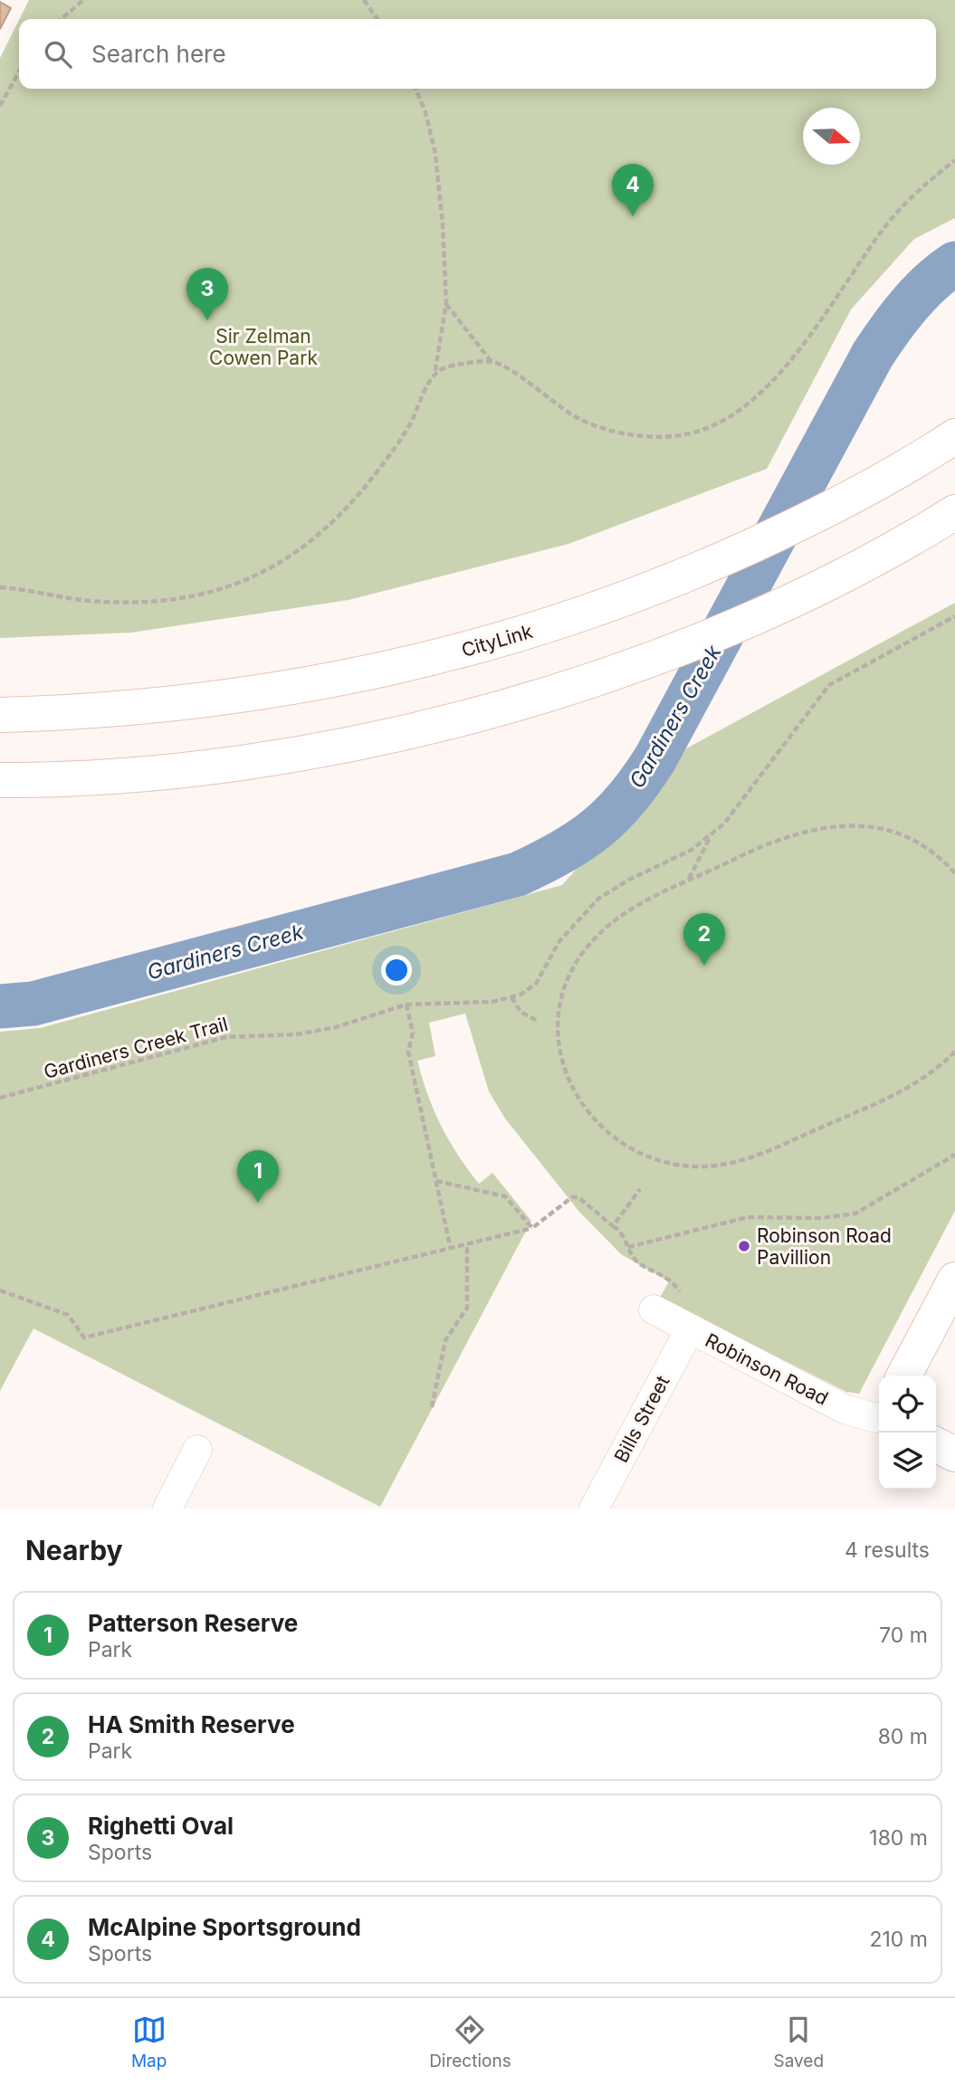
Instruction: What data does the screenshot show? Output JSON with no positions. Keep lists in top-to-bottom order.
{
  "streets": {
    "main road": ["CityLink"],
    "street": ["Robinson Road", "Bills Street"],
    "path": ["Gardiners Creek Trail"]
  },
  "crossings": [
    ["Robinson Road", "Bills Street"]
  ],
  "water": ["Gardiners Creek"],
  "parks": ["Sir Zelman Cowen Park"],
  "places": ["Robinson Road Pavillion"],
  "north": "right",
  "page": {
    "search": "Search here",
    "pins": [
      "4",
      "3",
      "2",
      "1"
    ],
    "heading": ["Nearby", "4 results"],
    "list": [
      {
        "mark": "1",
        "name": "Patterson Reserve",
        "note": "Park",
        "value": "70 m"
      },
      {
        "mark": "2",
        "name": "HA Smith Reserve",
        "note": "Park",
        "value": "80 m"
      },
      {
        "mark": "3",
        "name": "Righetti Oval",
        "note": "Sports",
        "value": "180 m"
      },
      {
        "mark": "4",
        "name": "McAlpine Sportsground",
        "note": "Sports",
        "value": "210 m"
      }
    ],
    "nav": ["Map", "Directions", "Saved"]
  }
}
